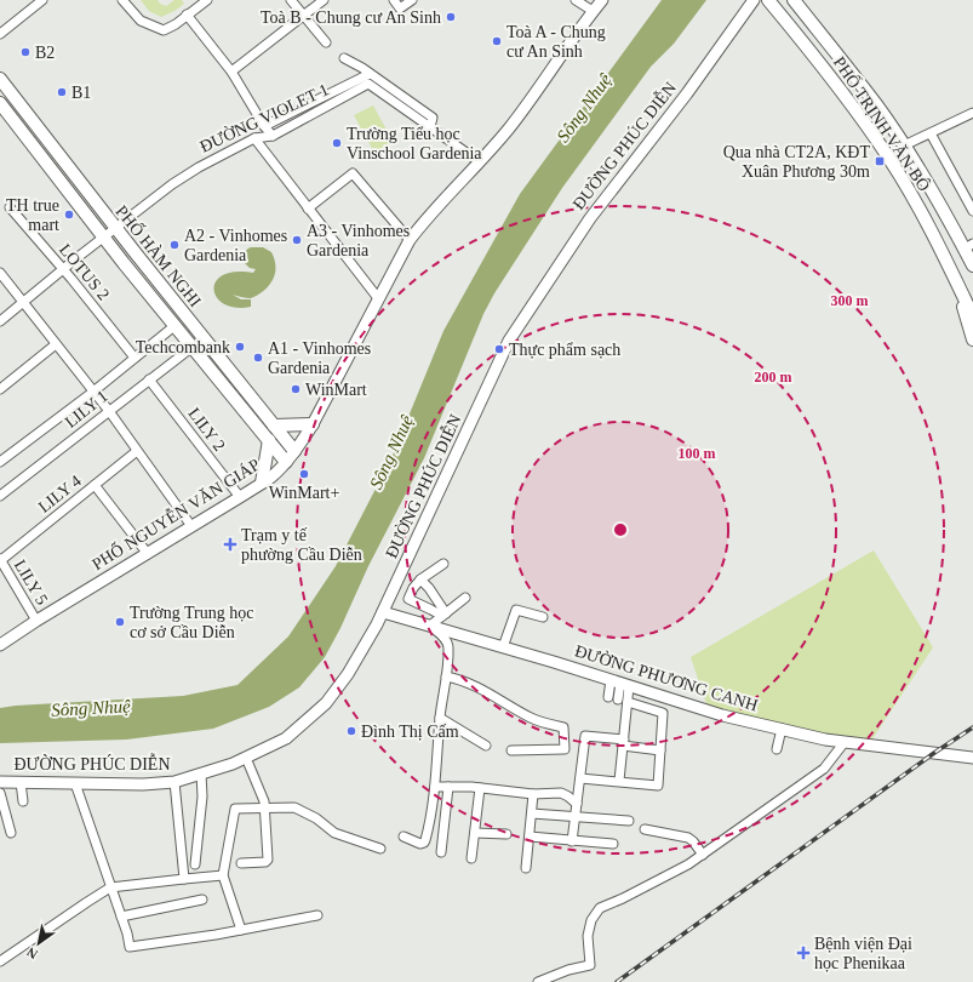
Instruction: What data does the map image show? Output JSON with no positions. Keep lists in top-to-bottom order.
{
  "streets": {
    "main road": ["PHỐ TRỊNH VĂN BÔ", "PHỐ HÀM NGHI"],
    "street": [
      "ĐƯỜNG VIOLET 1",
      "ĐƯỜNG PHÚC DIỄN",
      "LOTUS 2",
      "LILY 1",
      "LILY 2",
      "LILY 4",
      "PHỐ NGUYỄN VĂN GIÁP",
      "LILY 5",
      "ĐƯỜNG PHƯƠNG CANH"
    ]
  },
  "crossings": [
    ["ĐƯỜNG VIOLET 1", "PHỐ HÀM NGHI"],
    ["ĐƯỜNG VIOLET 1", "LOTUS 2"],
    ["ĐƯỜNG PHÚC DIỄN", "ĐƯỜNG PHƯƠNG CANH"],
    ["PHỐ HÀM NGHI", "LILY 1"],
    ["PHỐ HÀM NGHI", "PHỐ NGUYỄN VĂN GIÁP"],
    ["LILY 1", "LILY 2"],
    ["LILY 2", "PHỐ NGUYỄN VĂN GIÁP"],
    ["LILY 4", "LILY 5"],
    ["PHỐ NGUYỄN VĂN GIÁP", "LILY 5"]
  ],
  "water": ["Sông Nhuệ"],
  "places": {
    "other": [
      "Toà B - Chung cư An Sinh",
      "Toà A - Chung cư An Sinh",
      "B2",
      "B1",
      "Trường Tiểu học Vinschool Gardenia",
      "TH true mart",
      "A3 - Vinhomes Gardenia",
      "A2 - Vinhomes Gardenia",
      "Techcombank",
      "Thực phẩm sạch",
      "A1 - Vinhomes Gardenia",
      "WinMart",
      "WinMart+",
      "Trường Trung học cơ sở Cầu Diễn",
      "Đình Thị Cấm"
    ],
    "transit": ["Qua nhà CT2A, KĐT Xuân Phương 30m"],
    "health": ["Trạm y tế phường Cầu Diễn", "Bệnh viện Đại học Phenikaa"]
  },
  "north": "bottom left",
  "rings": ["300 m", "200 m", "100 m"]
}
